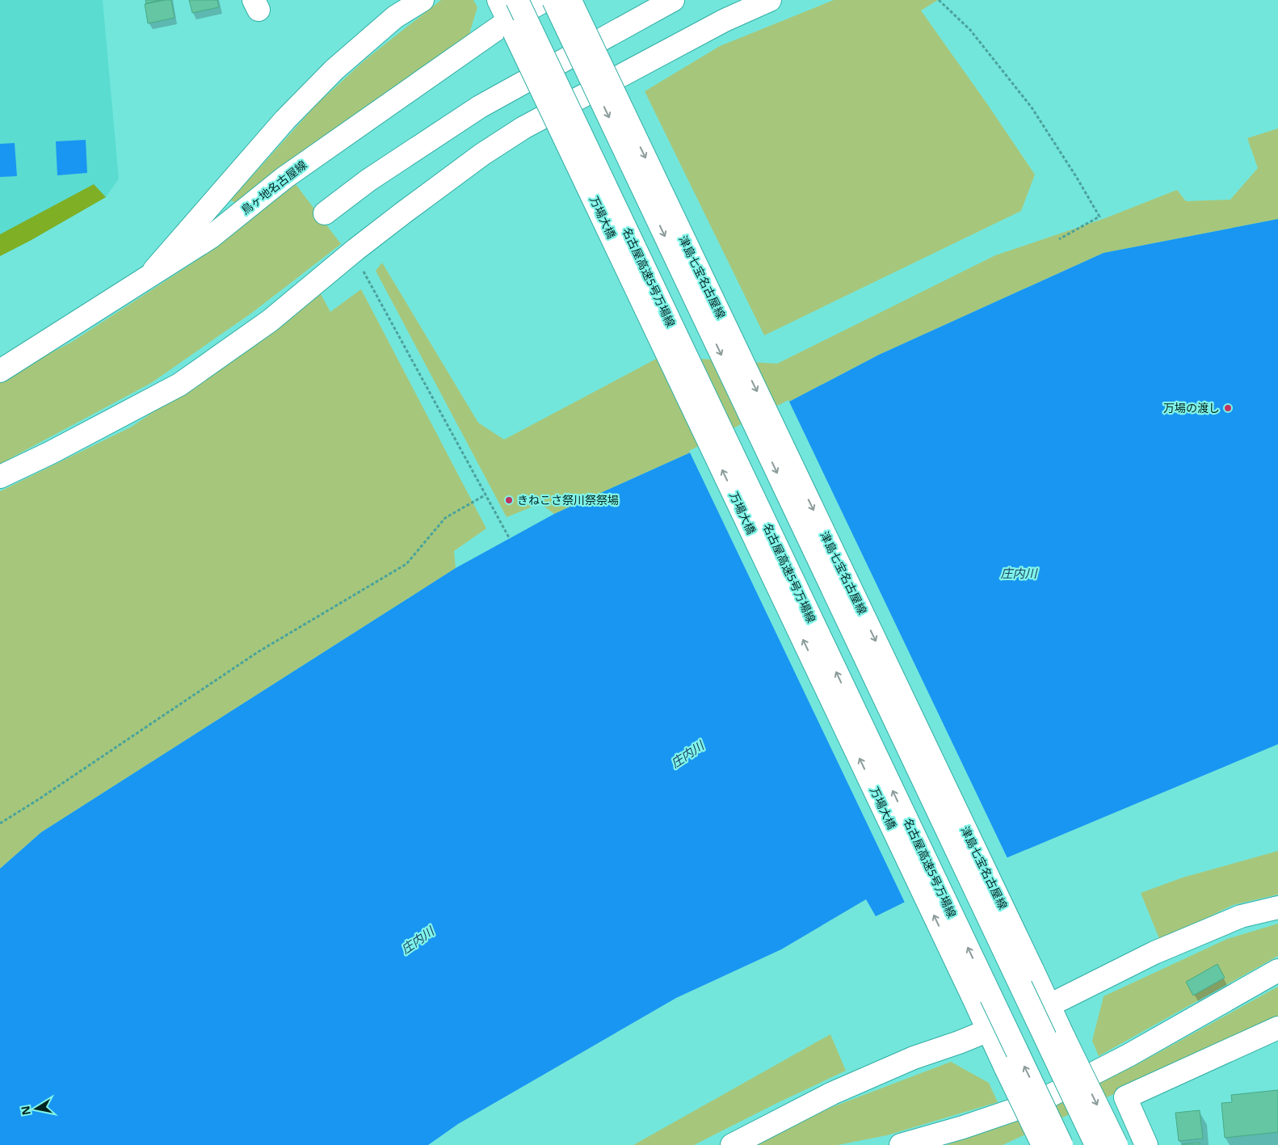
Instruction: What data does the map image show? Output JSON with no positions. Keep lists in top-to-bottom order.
{
  "streets": {
    "main road": [
      "鳥ヶ地名古屋線",
      "万場大橋",
      "名古屋高速5号万場線",
      "津島七宝名古屋線"
    ]
  },
  "crossings": [
    ["鳥ヶ地名古屋線", "万場大橋"]
  ],
  "water": ["庄内川"],
  "places": ["万場の渡し", "きねこさ祭川祭祭場"],
  "north": "left"
}
